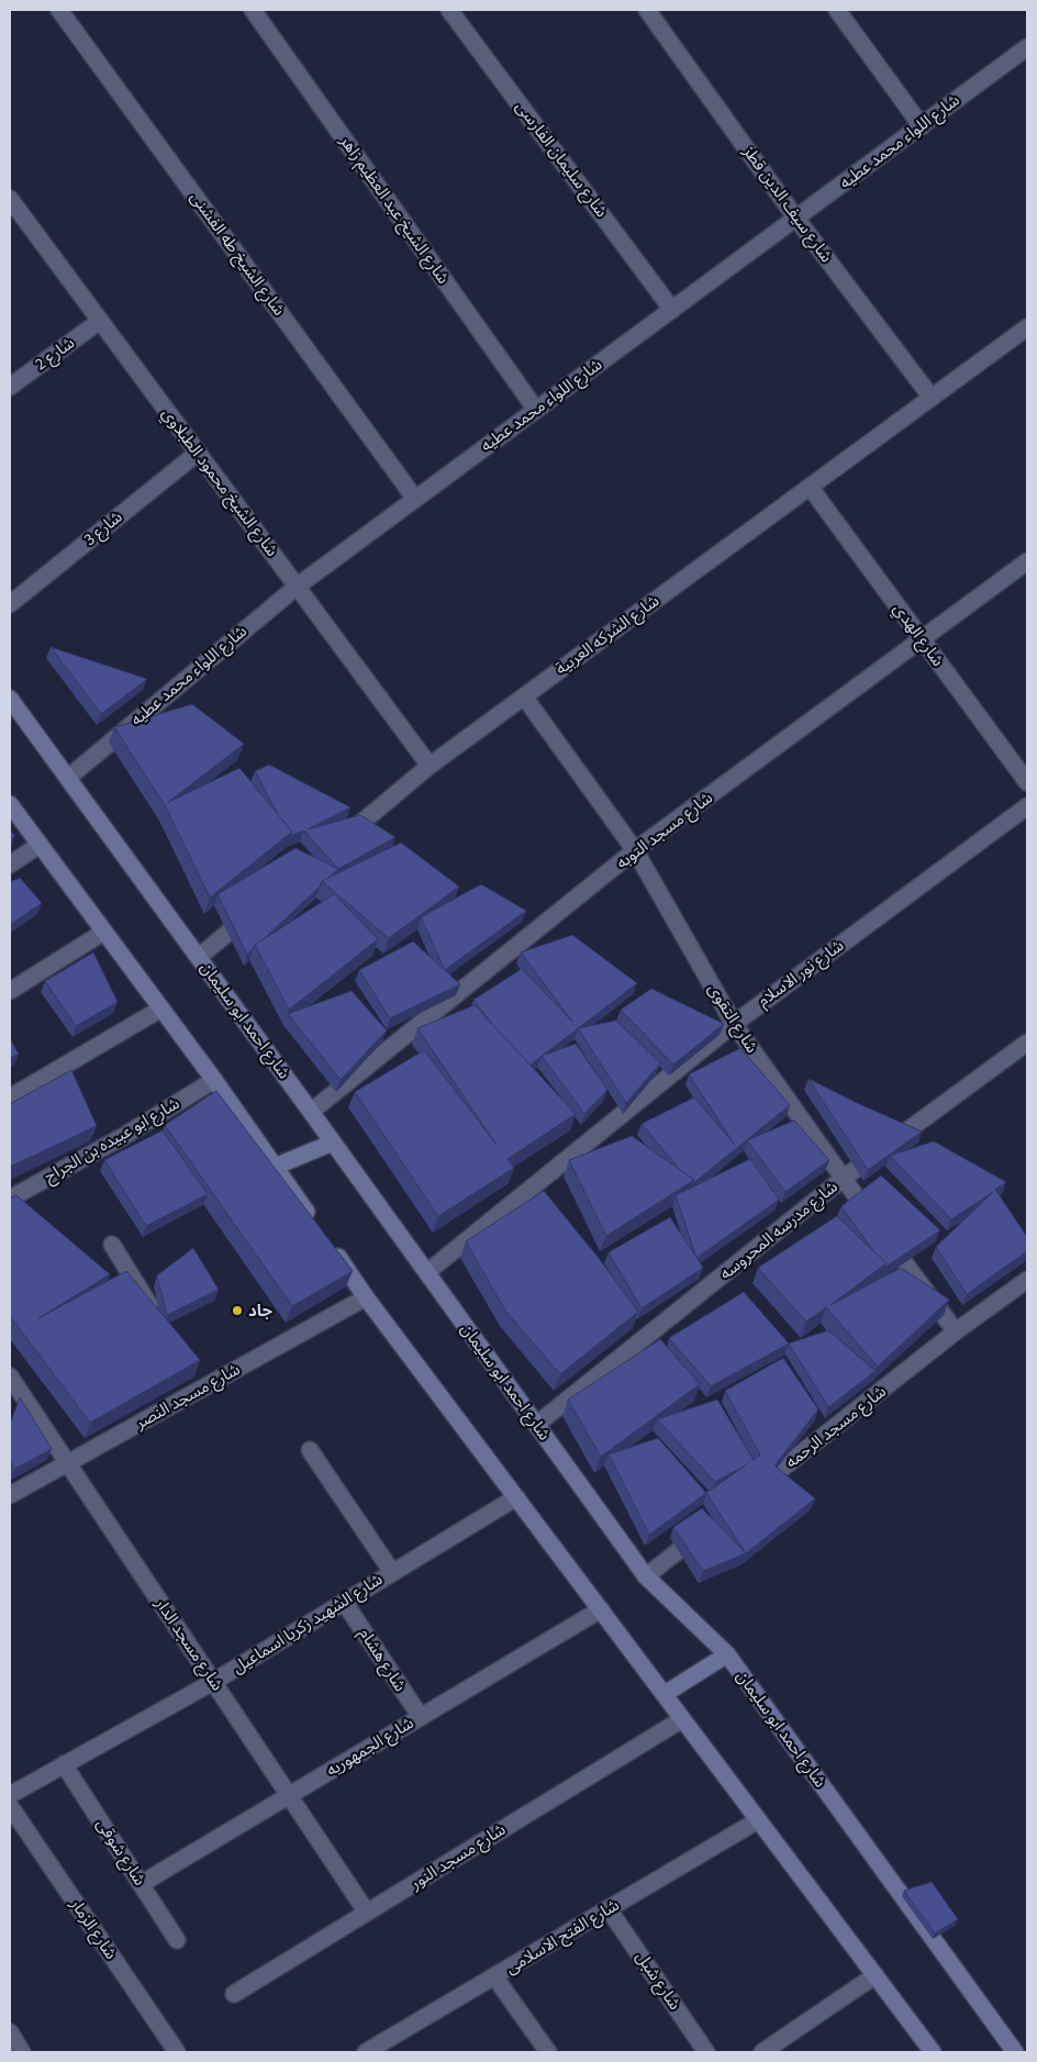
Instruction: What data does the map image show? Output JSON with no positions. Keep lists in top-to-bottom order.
{
  "streets": {
    "main road": ["شارع احمد ابو سليمان"],
    "street": [
      "شارع اللواء محمد عطيه",
      "شارع سليمان الفارسى",
      "شارع سيف الدين قطز",
      "شارع الشيخ عبد العظيم زاهر",
      "شارع الشيخ طه الفشنى",
      "شارع 2",
      "شارع الشيخ محمود الطبلاوي",
      "شارع 3",
      "شارع الشركه العربية",
      "شارع الهدي",
      "شارع مسجد التوبه",
      "شارع نور الاسلام",
      "شارع التقوى",
      "شارع ابو عبيده بن الجراح",
      "شارع مدرسه المحروسه",
      "شارع مسجد النصر",
      "شارع مسجد الرحمه",
      "شارع الشهيد زكريا اسماعيل",
      "شارع مسجد الدار",
      "شارع هشام",
      "شارع الجمهوريه",
      "شارع شوقى",
      "شارع مسجد النور",
      "شارع الزمار",
      "شارع الفتح الاسلامى",
      "شارع شبل"
    ]
  },
  "crossings": [
    ["شارع اللواء محمد عطيه", "شارع سليمان الفارسى"],
    ["شارع اللواء محمد عطيه", "شارع سيف الدين قطز"],
    ["شارع اللواء محمد عطيه", "شارع الشيخ عبد العظيم زاهر"],
    ["شارع اللواء محمد عطيه", "شارع الشيخ طه الفشنى"],
    ["شارع اللواء محمد عطيه", "شارع الشيخ محمود الطبلاوي"],
    ["شارع اللواء محمد عطيه", "شارع احمد ابو سليمان"],
    ["شارع سيف الدين قطز", "شارع الشركه العربية"],
    ["شارع 2", "شارع الشيخ محمود الطبلاوي"],
    ["شارع الشيخ محمود الطبلاوي", "شارع 3"],
    ["شارع الشيخ محمود الطبلاوي", "شارع الشركه العربية"],
    ["شارع الشركه العربية", "شارع الهدي"],
    ["شارع الشركه العربية", "شارع التقوى"],
    ["شارع الهدي", "شارع مسجد التوبه"],
    ["شارع مسجد التوبه", "شارع التقوى"],
    ["شارع مسجد التوبه", "شارع احمد ابو سليمان"],
    ["شارع نور الاسلام", "شارع التقوى"],
    ["شارع نور الاسلام", "شارع احمد ابو سليمان"],
    ["شارع التقوى", "شارع مدرسه المحروسه"],
    ["شارع التقوى", "شارع مسجد الرحمه"],
    ["شارع احمد ابو سليمان", "شارع مدرسه المحروسه"],
    ["شارع مسجد النصر", "شارع مسجد الدار"],
    ["شارع الشهيد زكريا اسماعيل", "شارع مسجد الدار"],
    ["شارع الشهيد زكريا اسماعيل", "شارع هشام"],
    ["شارع الشهيد زكريا اسماعيل", "شارع شوقى"],
    ["شارع مسجد الدار", "شارع الجمهوريه"],
    ["شارع مسجد الدار", "شارع مسجد النور"],
    ["شارع هشام", "شارع الجمهوريه"],
    ["شارع الجمهوريه", "شارع شوقى"],
    ["شارع الفتح الاسلامى", "شارع شبل"]
  ],
  "places": ["جاد"]
}
